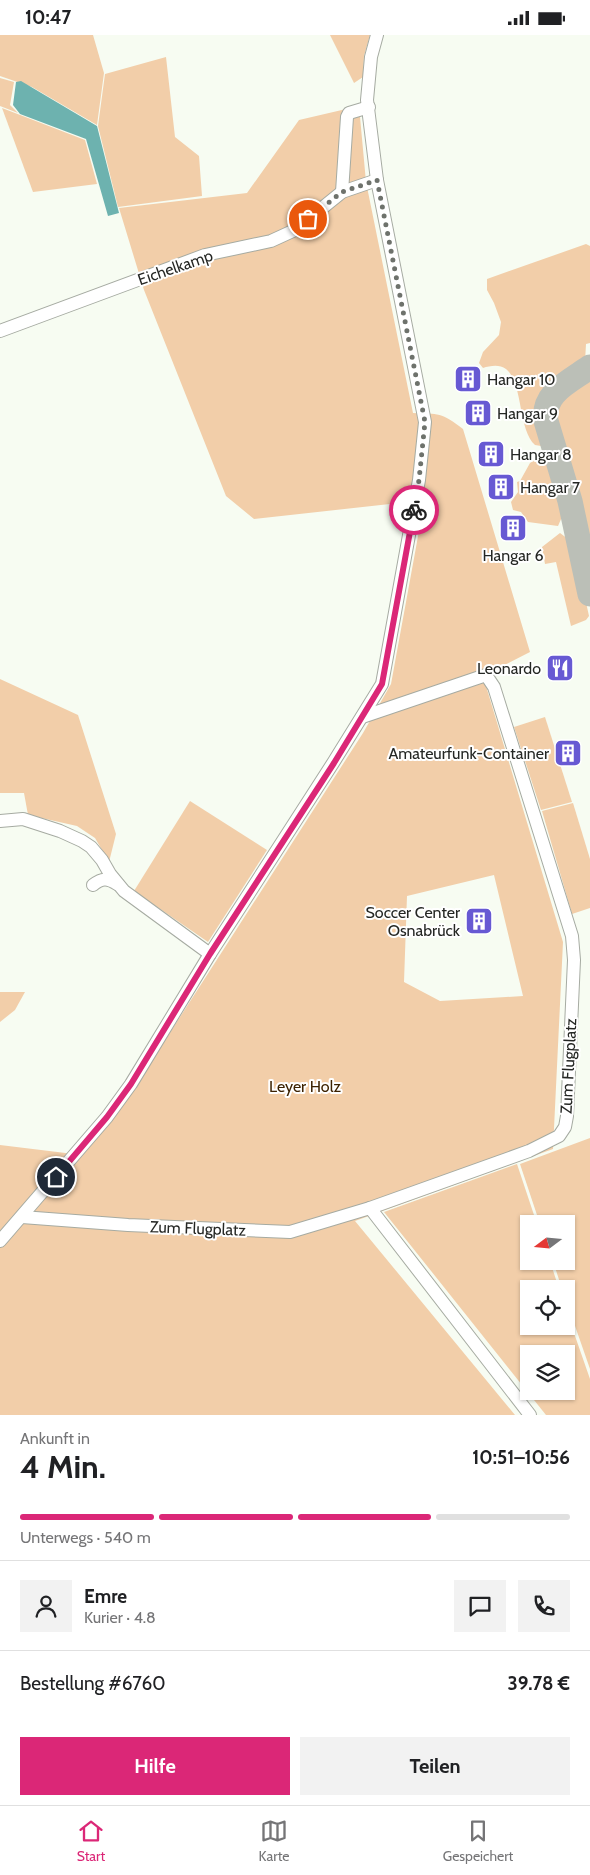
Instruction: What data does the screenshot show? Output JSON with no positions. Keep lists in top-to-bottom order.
{
  "streets": {
    "street": ["Eichelkamp", "Zum Flugplatz"]
  },
  "parks": ["Leyer Holz"],
  "places": {
    "building": [
      "Hangar 10",
      "Hangar 9",
      "Hangar 8",
      "Hangar 7",
      "Hangar 6",
      "Amateurfunk-Container",
      "Soccer Center Osnabrück"
    ],
    "restaurant": ["Leonardo"]
  },
  "north": "left",
  "page": {
    "status": "10:47",
    "heading": ["4 Min.", "Ankunft in", "10:51–10:56"],
    "panel": [
      "Emre",
      "Kurier · 4.8",
      "Bestellung #6760",
      "39.78 €"
    ],
    "bar": "Unterwegs · 540 m",
    "buttons": ["Hilfe", "Teilen"],
    "tabs": ["Start", "Karte", "Gespeichert"]
  }
}
